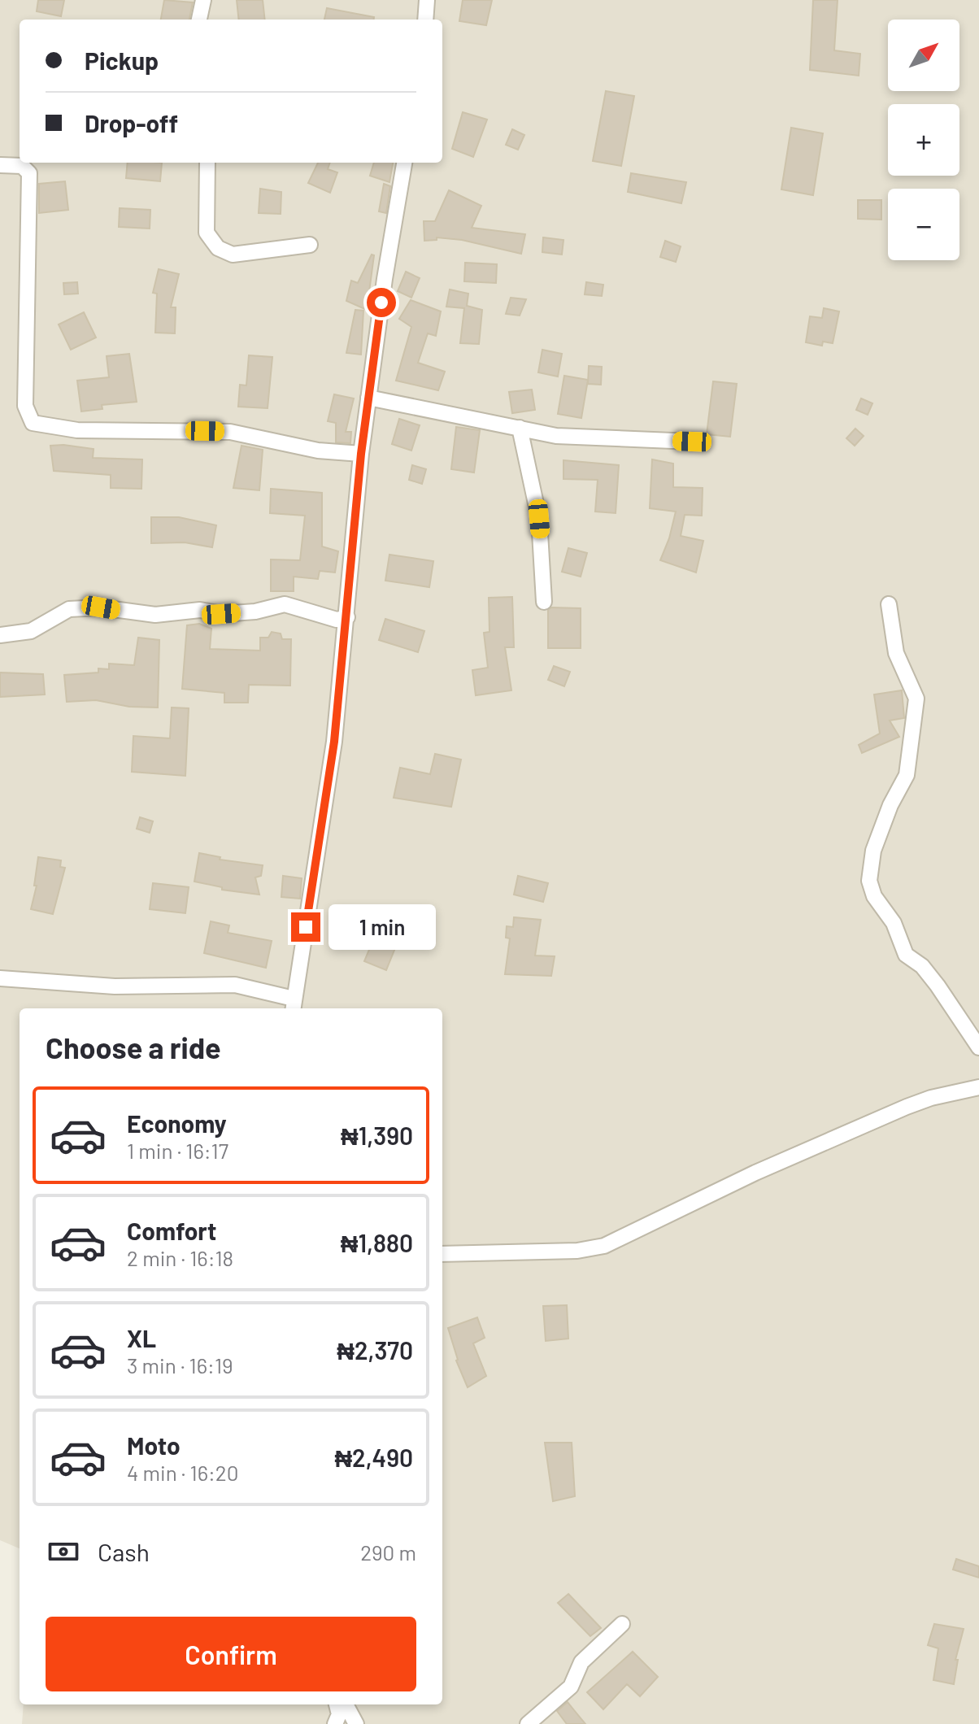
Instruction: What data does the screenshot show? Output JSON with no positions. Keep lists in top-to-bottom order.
{
  "north": "top right",
  "page": {
    "map_buttons": ["+", "−"],
    "banner": ["Pickup", "Drop-off"],
    "bubble": "1 min",
    "heading": "Choose a ride",
    "list": [
      {
        "name": "Economy",
        "note": "1 min · 16:17",
        "value": "₦1,390"
      },
      {
        "name": "Comfort",
        "note": "2 min · 16:18",
        "value": "₦1,880"
      },
      {
        "name": "XL",
        "note": "3 min · 16:19",
        "value": "₦2,370"
      },
      {
        "name": "Moto",
        "note": "4 min · 16:20",
        "value": "₦2,490"
      }
    ],
    "pay": ["Cash", "290 m"],
    "buttons": "Confirm"
  }
}
